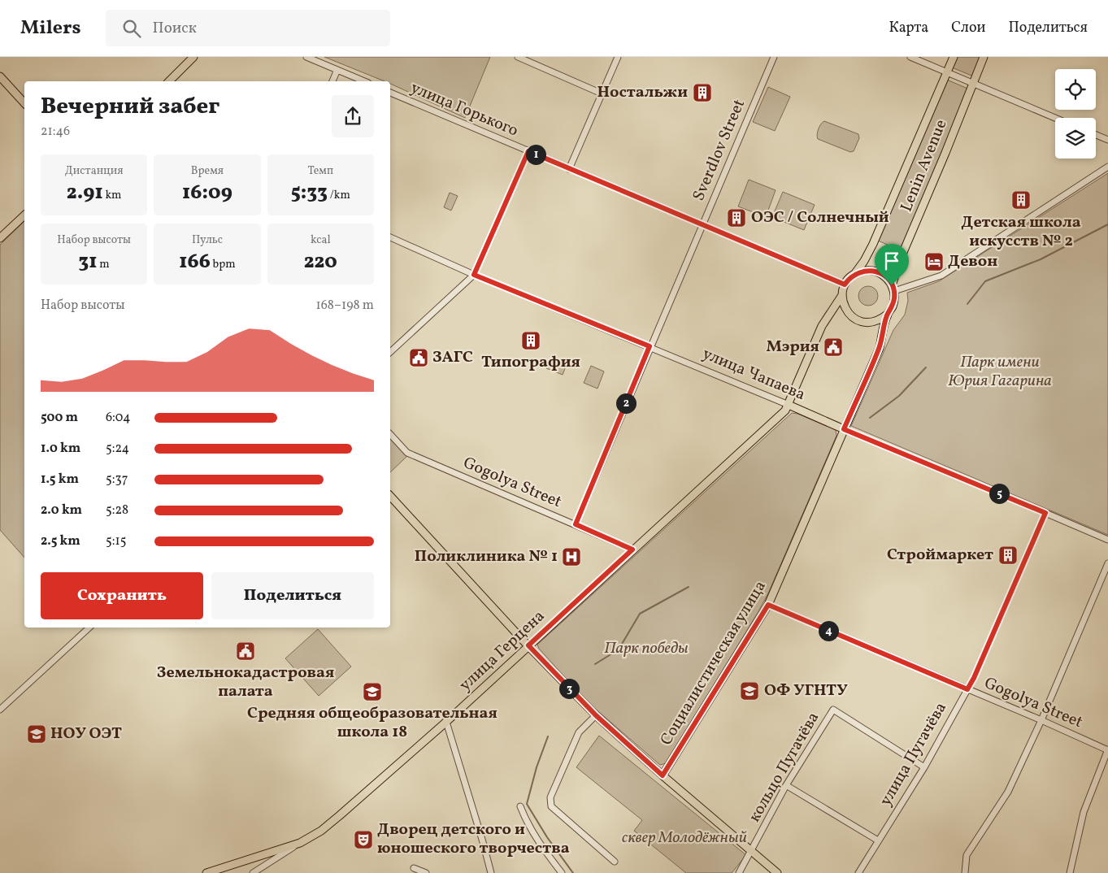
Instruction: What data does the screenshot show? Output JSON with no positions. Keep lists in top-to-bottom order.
{
  "streets": {
    "main road": [
      "Lenin Avenue",
      "улица Чапаева",
      "улица Герцена",
      "Социалистическая улица"
    ],
    "street": [
      "улица Горького",
      "Sverdlov Street",
      "Gogolya Street",
      "улица Пугачёва",
      "кольцо Пугачёва"
    ]
  },
  "crossings": [
    ["улица Горького", "Sverdlov Street"],
    ["улица Горького", "Lenin Avenue"],
    ["Sverdlov Street", "улица Чапаева"],
    ["Sverdlov Street", "Gogolya Street"],
    ["улица Чапаева", "улица Герцена"],
    ["улица Чапаева", "Социалистическая улица"],
    ["улица Чапаева", "улица Пугачёва"],
    ["Gogolya Street", "улица Герцена"],
    ["Gogolya Street", "Социалистическая улица"],
    ["Gogolya Street", "улица Пугачёва"],
    ["улица Пугачёва", "кольцо Пугачёва"]
  ],
  "parks": ["Парк имени Юрия Гагарина", "Парк победы", "сквер Молодёжный"],
  "places": {
    "building": [
      "Ностальжи",
      "Детская школа искусств № 2",
      "ОЭС / Солнечный",
      "Типография",
      "Строймаркет"
    ],
    "hotel": ["Девон"],
    "public building": ["Мэрия", "ЗАГС", "Земельнокадастровая палата"],
    "hospital": ["Поликлиника № 1"],
    "school or university": ["ОФ УГНТУ", "Средняя общеобразовательная школа 18", "НОУ ОЭТ"],
    "theatre": ["Дворец детского и юношеского творчества"]
  },
  "page": {
    "header": "Milers",
    "search": "Поиск",
    "nav": ["Карта", "Слои", "Поделиться"],
    "heading": ["Вечерний забег", "21:46"],
    "pins": [
      "1",
      "2",
      "5",
      "4",
      "3"
    ],
    "stats": [
      ["Дистанция", "2.91 km"],
      ["Время", "16:09"],
      ["Темп", "5:33 /km"],
      ["Набор высоты", "31 m"],
      ["Пульс", "166 bpm"],
      ["kcal", "220"]
    ],
    "chart": ["Набор высоты", "168–198 m"],
    "list": [
      {
        "name": "500 m",
        "note": "6:04"
      },
      {
        "name": "1.0 km",
        "note": "5:24"
      },
      {
        "name": "1.5 km",
        "note": "5:37"
      },
      {
        "name": "2.0 km",
        "note": "5:28"
      },
      {
        "name": "2.5 km",
        "note": "5:15"
      }
    ],
    "buttons": ["Сохранить", "Поделиться"]
  }
}
